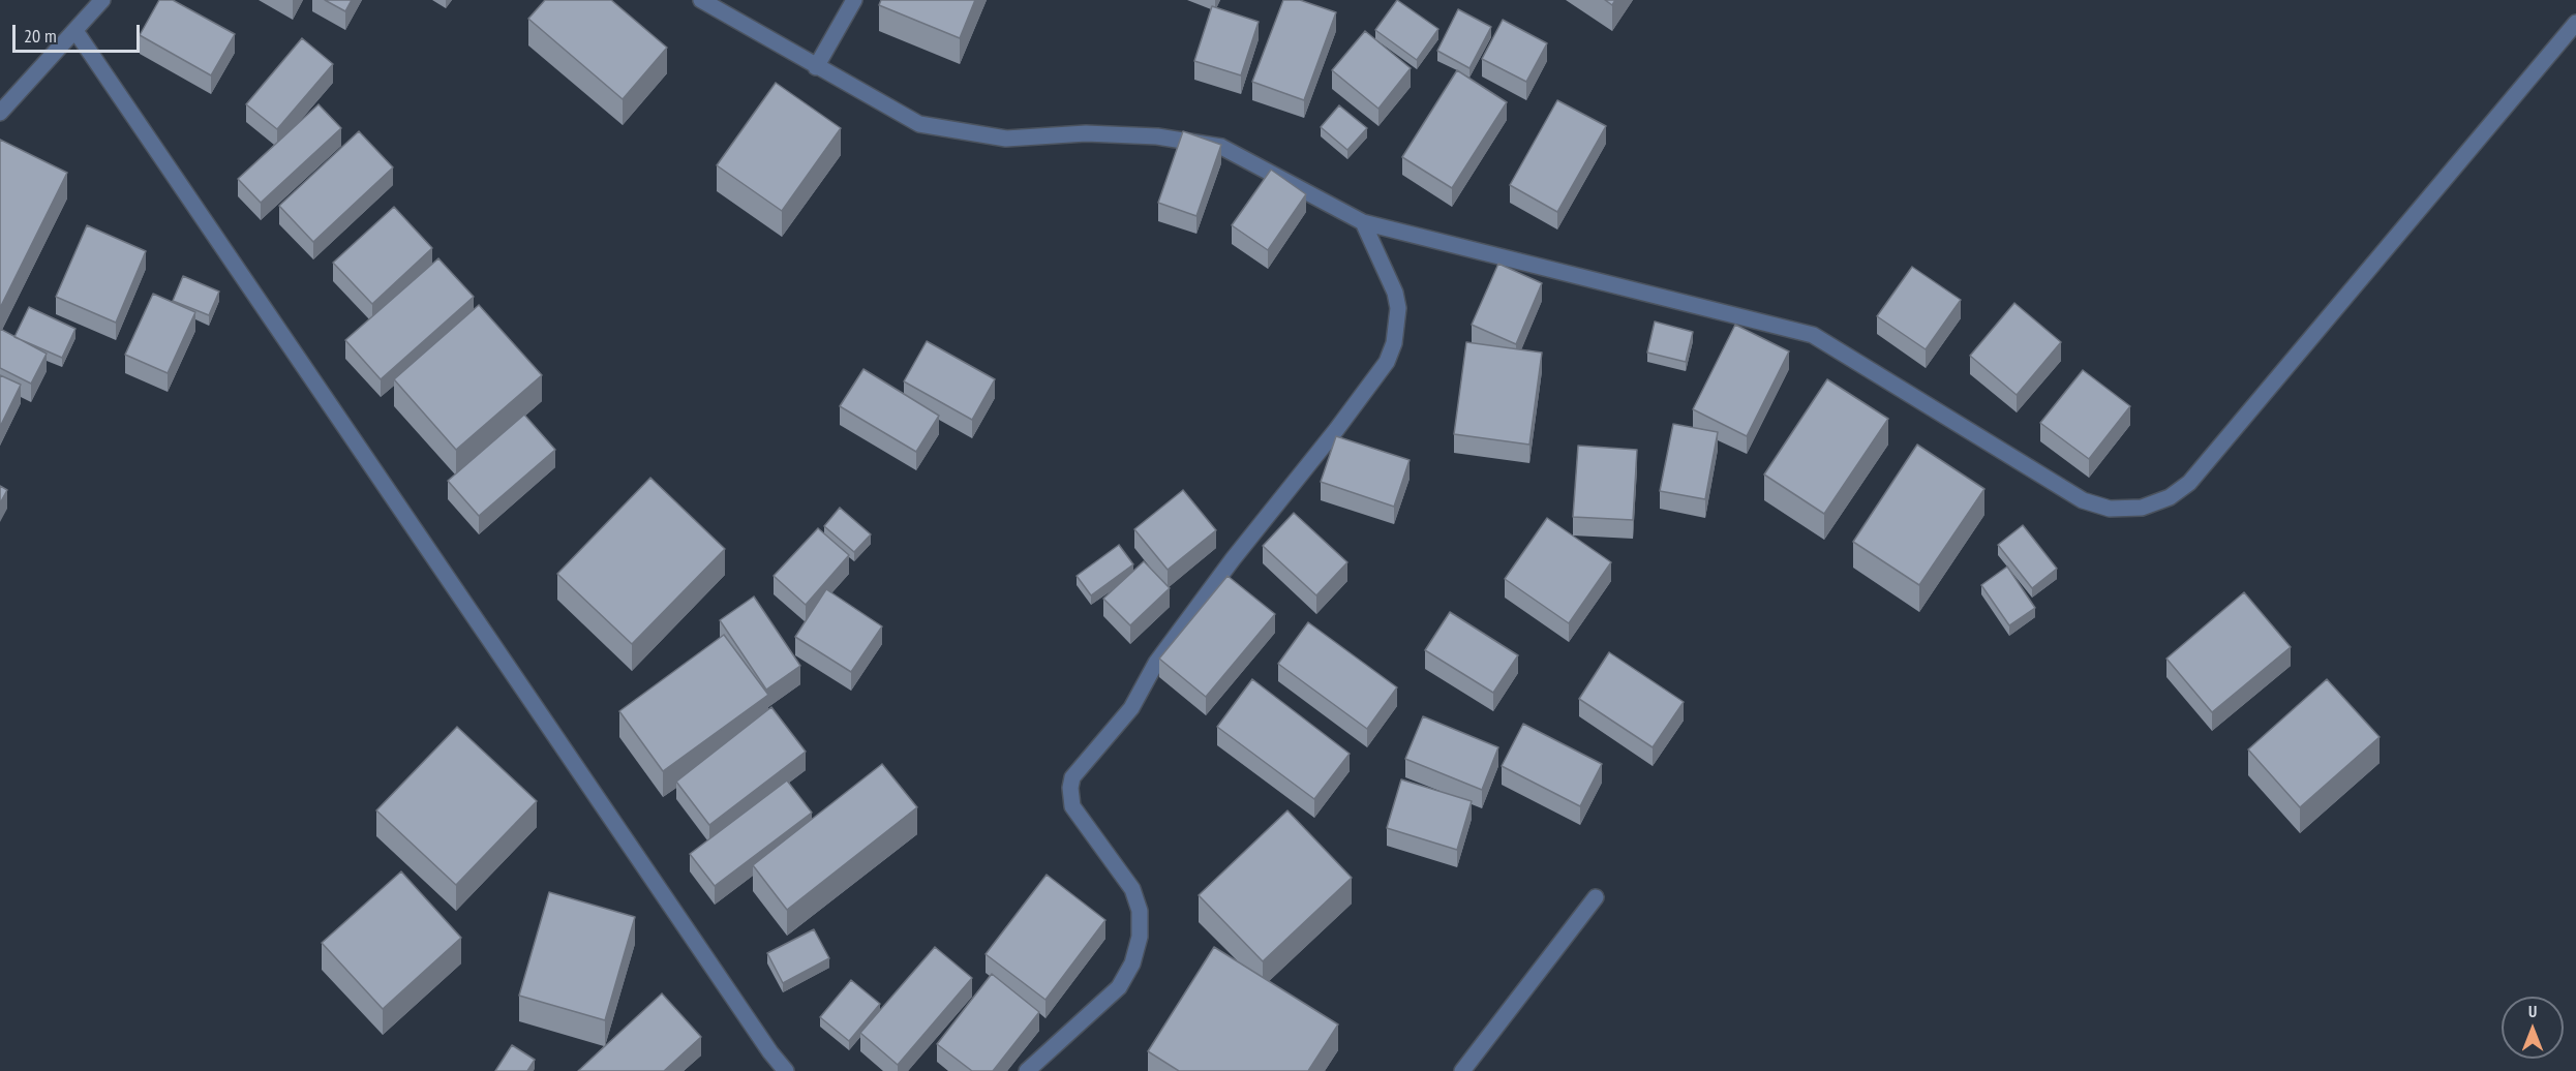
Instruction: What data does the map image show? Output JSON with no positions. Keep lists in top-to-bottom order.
{
  "scale_bar": "20 m",
  "north": "top"
}
